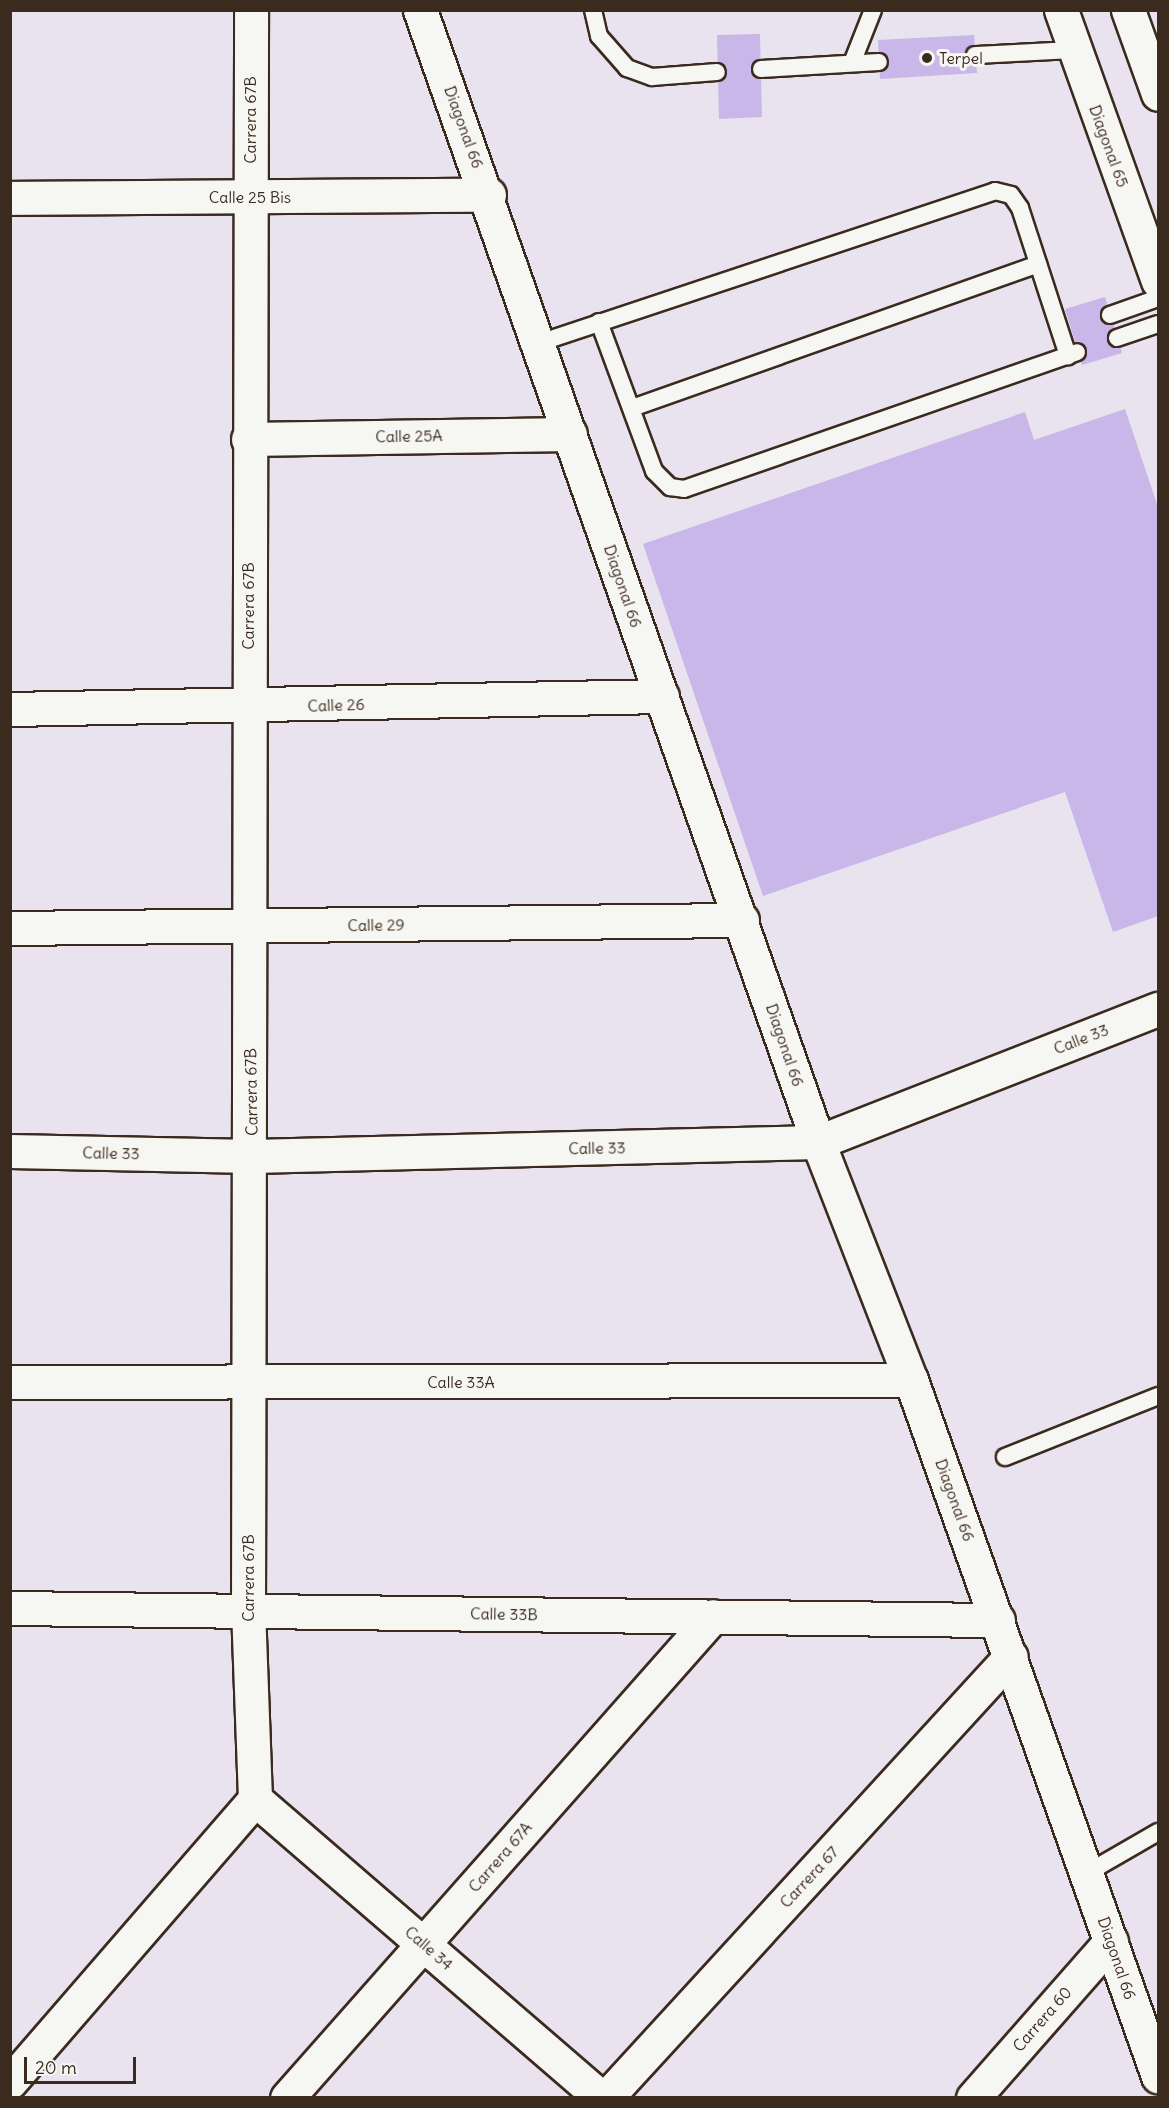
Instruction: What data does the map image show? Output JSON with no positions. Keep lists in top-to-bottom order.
{
  "streets": {
    "street": [
      "Carrera 67B",
      "Diagonal 66",
      "Diagonal 65",
      "Calle 25 Bis",
      "Calle 25A",
      "Calle 26",
      "Calle 29",
      "Calle 33",
      "Calle 33A",
      "Calle 33B",
      "Carrera 67A",
      "Carrera 67",
      "Calle 34",
      "Carrera 60"
    ]
  },
  "crossings": [
    ["Carrera 67B", "Calle 25 Bis"],
    ["Carrera 67B", "Calle 25A"],
    ["Carrera 67B", "Calle 26"],
    ["Carrera 67B", "Calle 29"],
    ["Carrera 67B", "Calle 33"],
    ["Carrera 67B", "Calle 33A"],
    ["Carrera 67B", "Calle 33B"],
    ["Carrera 67B", "Calle 34"],
    ["Diagonal 66", "Calle 25 Bis"],
    ["Diagonal 66", "Calle 25A"],
    ["Diagonal 66", "Calle 26"],
    ["Diagonal 66", "Calle 29"],
    ["Diagonal 66", "Calle 33"],
    ["Diagonal 66", "Calle 33A"],
    ["Diagonal 66", "Calle 33B"],
    ["Diagonal 66", "Carrera 67"],
    ["Diagonal 66", "Carrera 60"],
    ["Calle 33B", "Carrera 67A"],
    ["Carrera 67A", "Calle 34"],
    ["Carrera 67", "Calle 34"]
  ],
  "places": ["Terpel"],
  "scale_bar": "20 m"
}
